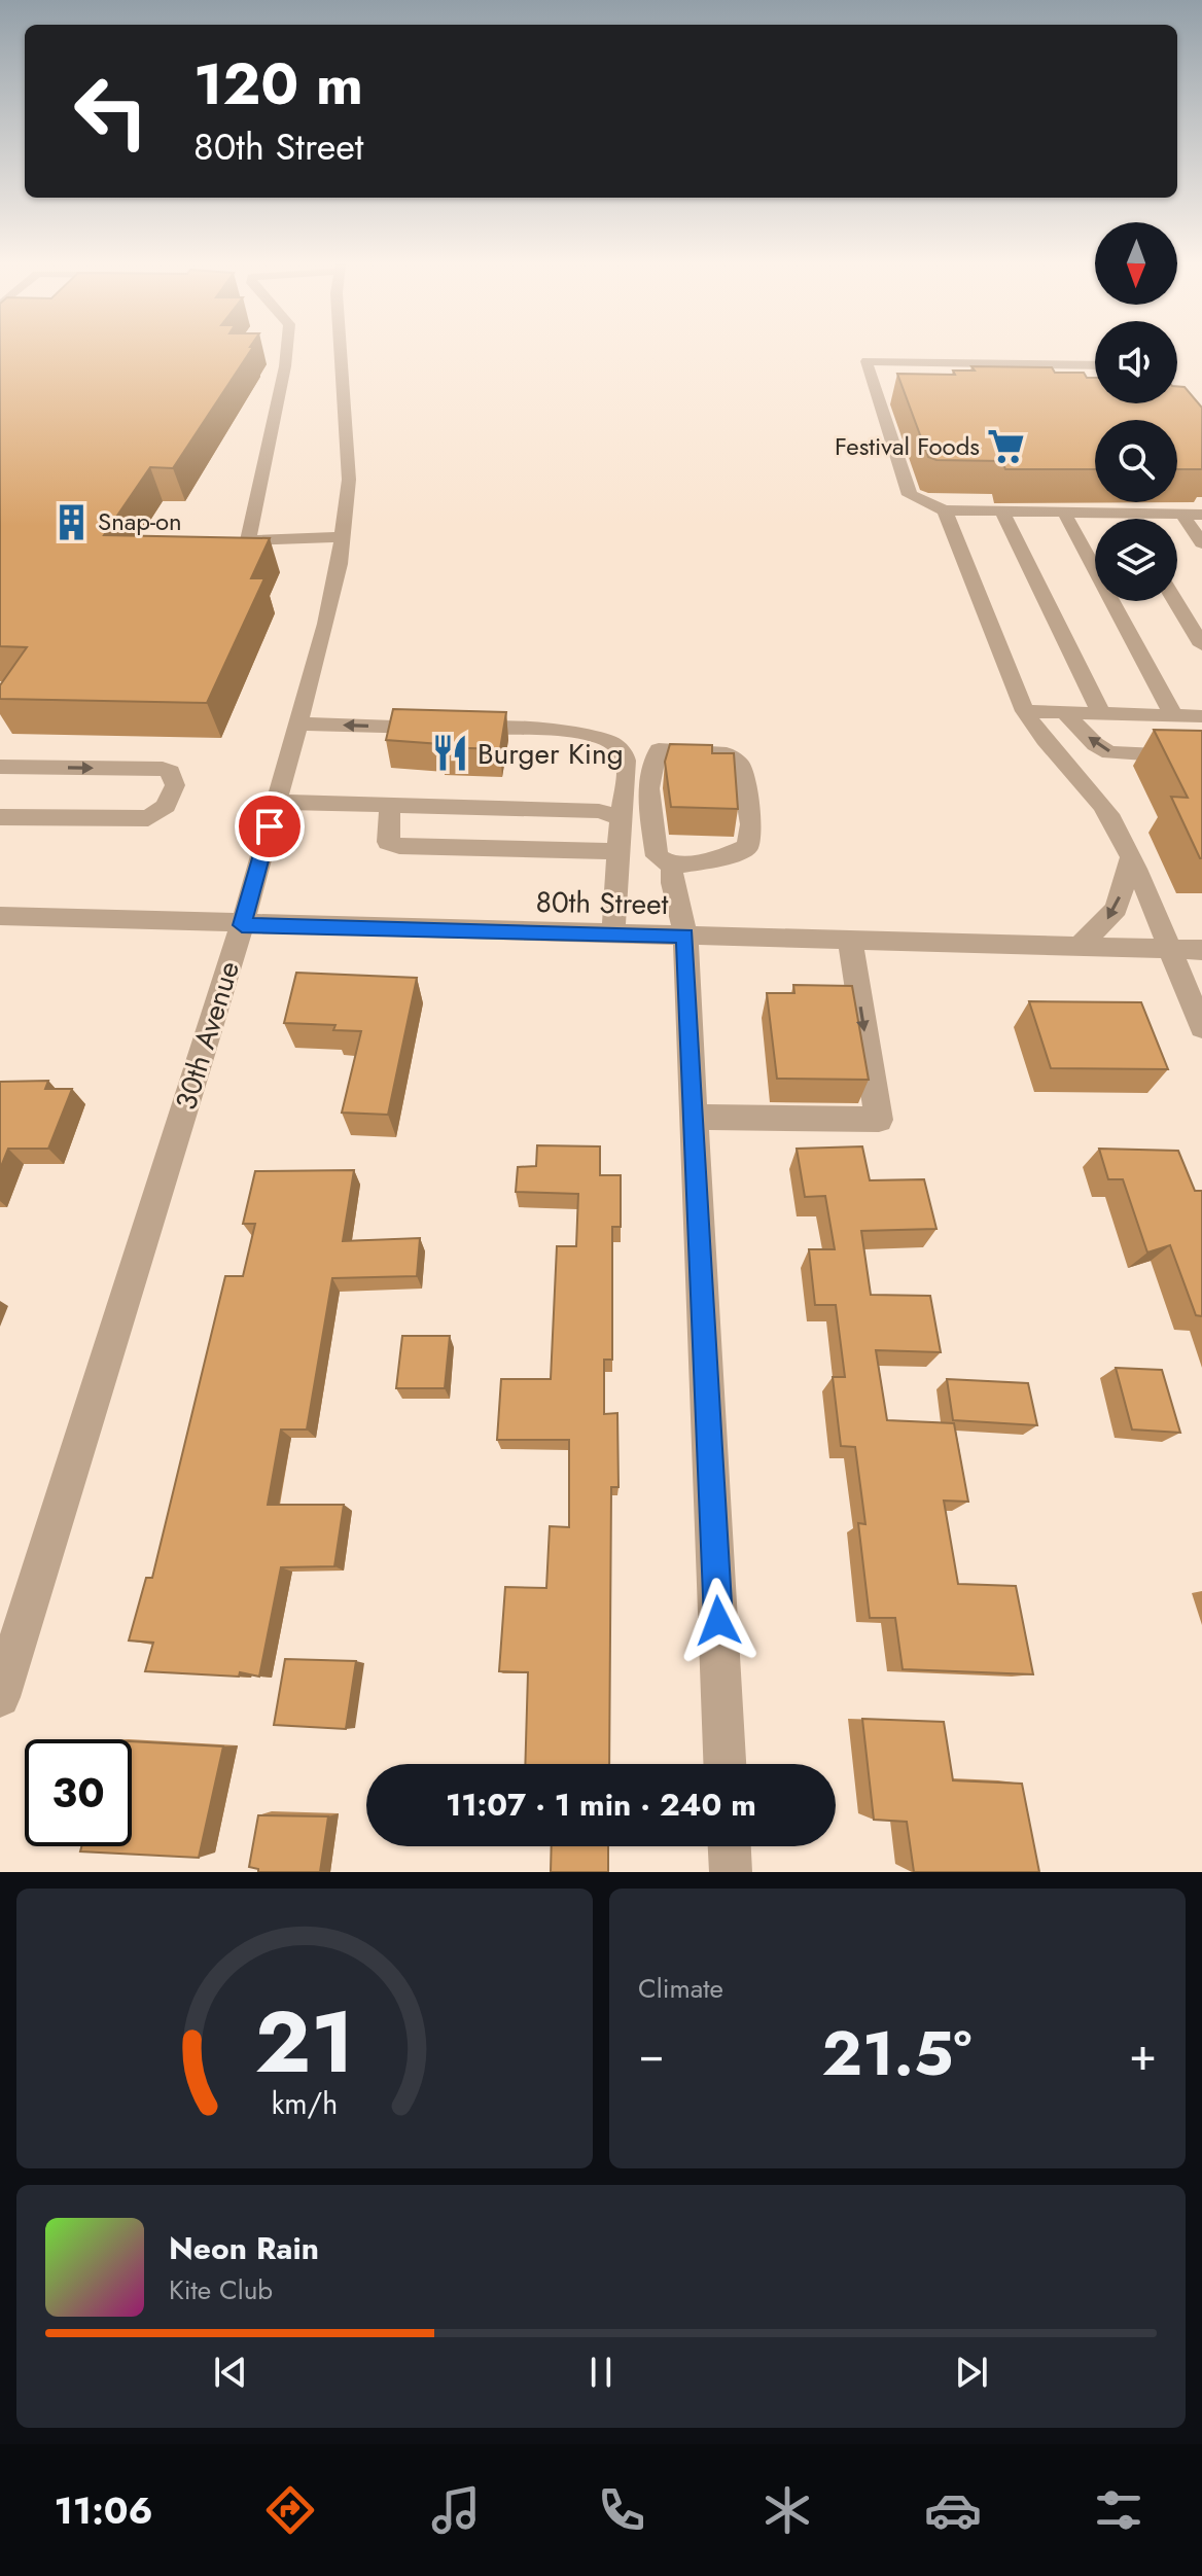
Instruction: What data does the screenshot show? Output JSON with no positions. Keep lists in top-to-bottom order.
{
  "streets": {
    "street": ["80th Street", "30th Avenue"]
  },
  "crossings": [
    ["80th Street", "30th Avenue"]
  ],
  "places": {
    "supermarket": ["Festival Foods"],
    "building": ["Snap-on"],
    "restaurant": ["Burger King"]
  },
  "north": "bottom",
  "page": {
    "turn": ["120 m", "80th Street"],
    "limit": "30",
    "trip": "11:07 · 1 min · 240 m",
    "tile": "Climate",
    "heat": ["−", "21.5°", "+"],
    "song": ["Neon Rain", "Kite Club"],
    "tabs": "11:06",
    "gauge": ["21", "km/h"]
  }
}
